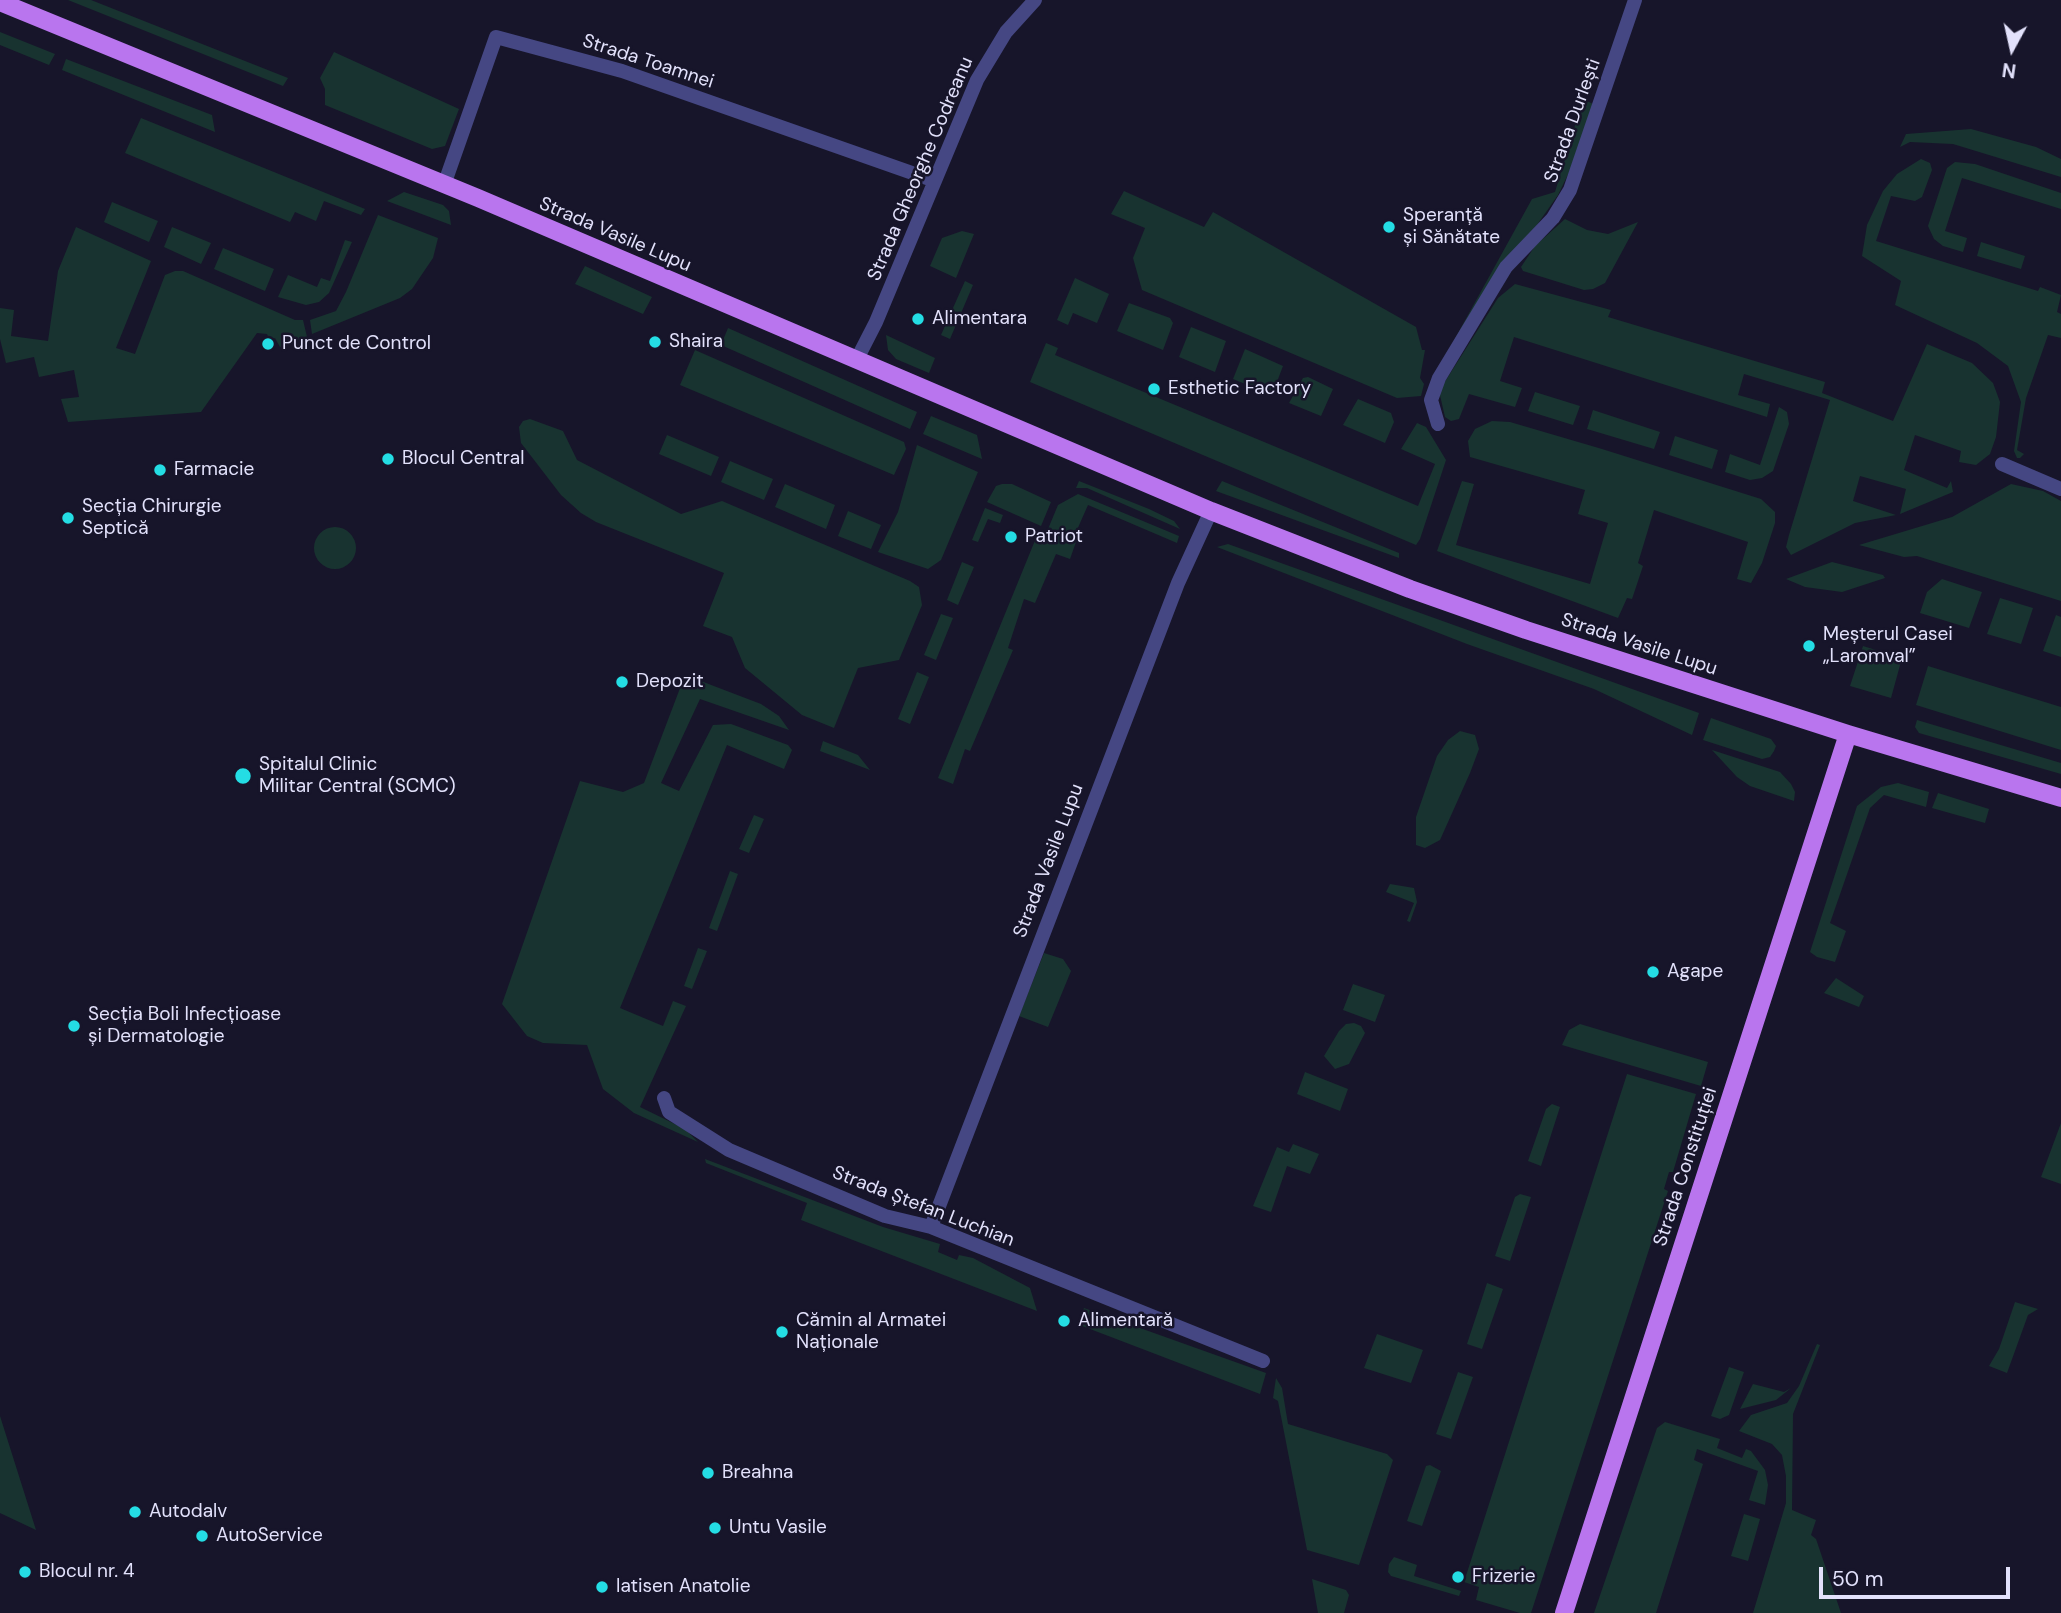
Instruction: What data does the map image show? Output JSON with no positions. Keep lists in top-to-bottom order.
{
  "streets": {
    "main road": ["Strada Vasile Lupu", "Strada Constituției"],
    "street": [
      "Strada Toamnei",
      "Strada Durlești",
      "Strada Gheorghe Codreanu",
      "Strada Ștefan Luchian"
    ]
  },
  "crossings": [
    ["Strada Toamnei", "Strada Gheorghe Codreanu"],
    ["Strada Toamnei", "Strada Vasile Lupu"],
    ["Strada Gheorghe Codreanu", "Strada Vasile Lupu"],
    ["Strada Vasile Lupu", "Strada Constituției"],
    ["Strada Vasile Lupu", "Strada Ștefan Luchian"]
  ],
  "places": [
    "Speranță și Sănătate",
    "Alimentara",
    "Shaira",
    "Punct de Control",
    "Esthetic Factory",
    "Blocul Central",
    "Farmacie",
    "Secția Chirurgie Septică",
    "Patriot",
    "Meșterul Casei „Laromval”",
    "Depozit",
    "Spitalul Clinic Militar Central (SCMC)",
    "Agape",
    "Secția Boli Infecțioase și Dermatologie",
    "Alimentară",
    "Cămin al Armatei Naționale",
    "Breahna",
    "Autodalv",
    "Untu Vasile",
    "AutoService",
    "Blocul nr. 4",
    "Frizerie",
    "Iatisen Anatolie"
  ],
  "scale_bar": "50 m",
  "north": "bottom"
}
